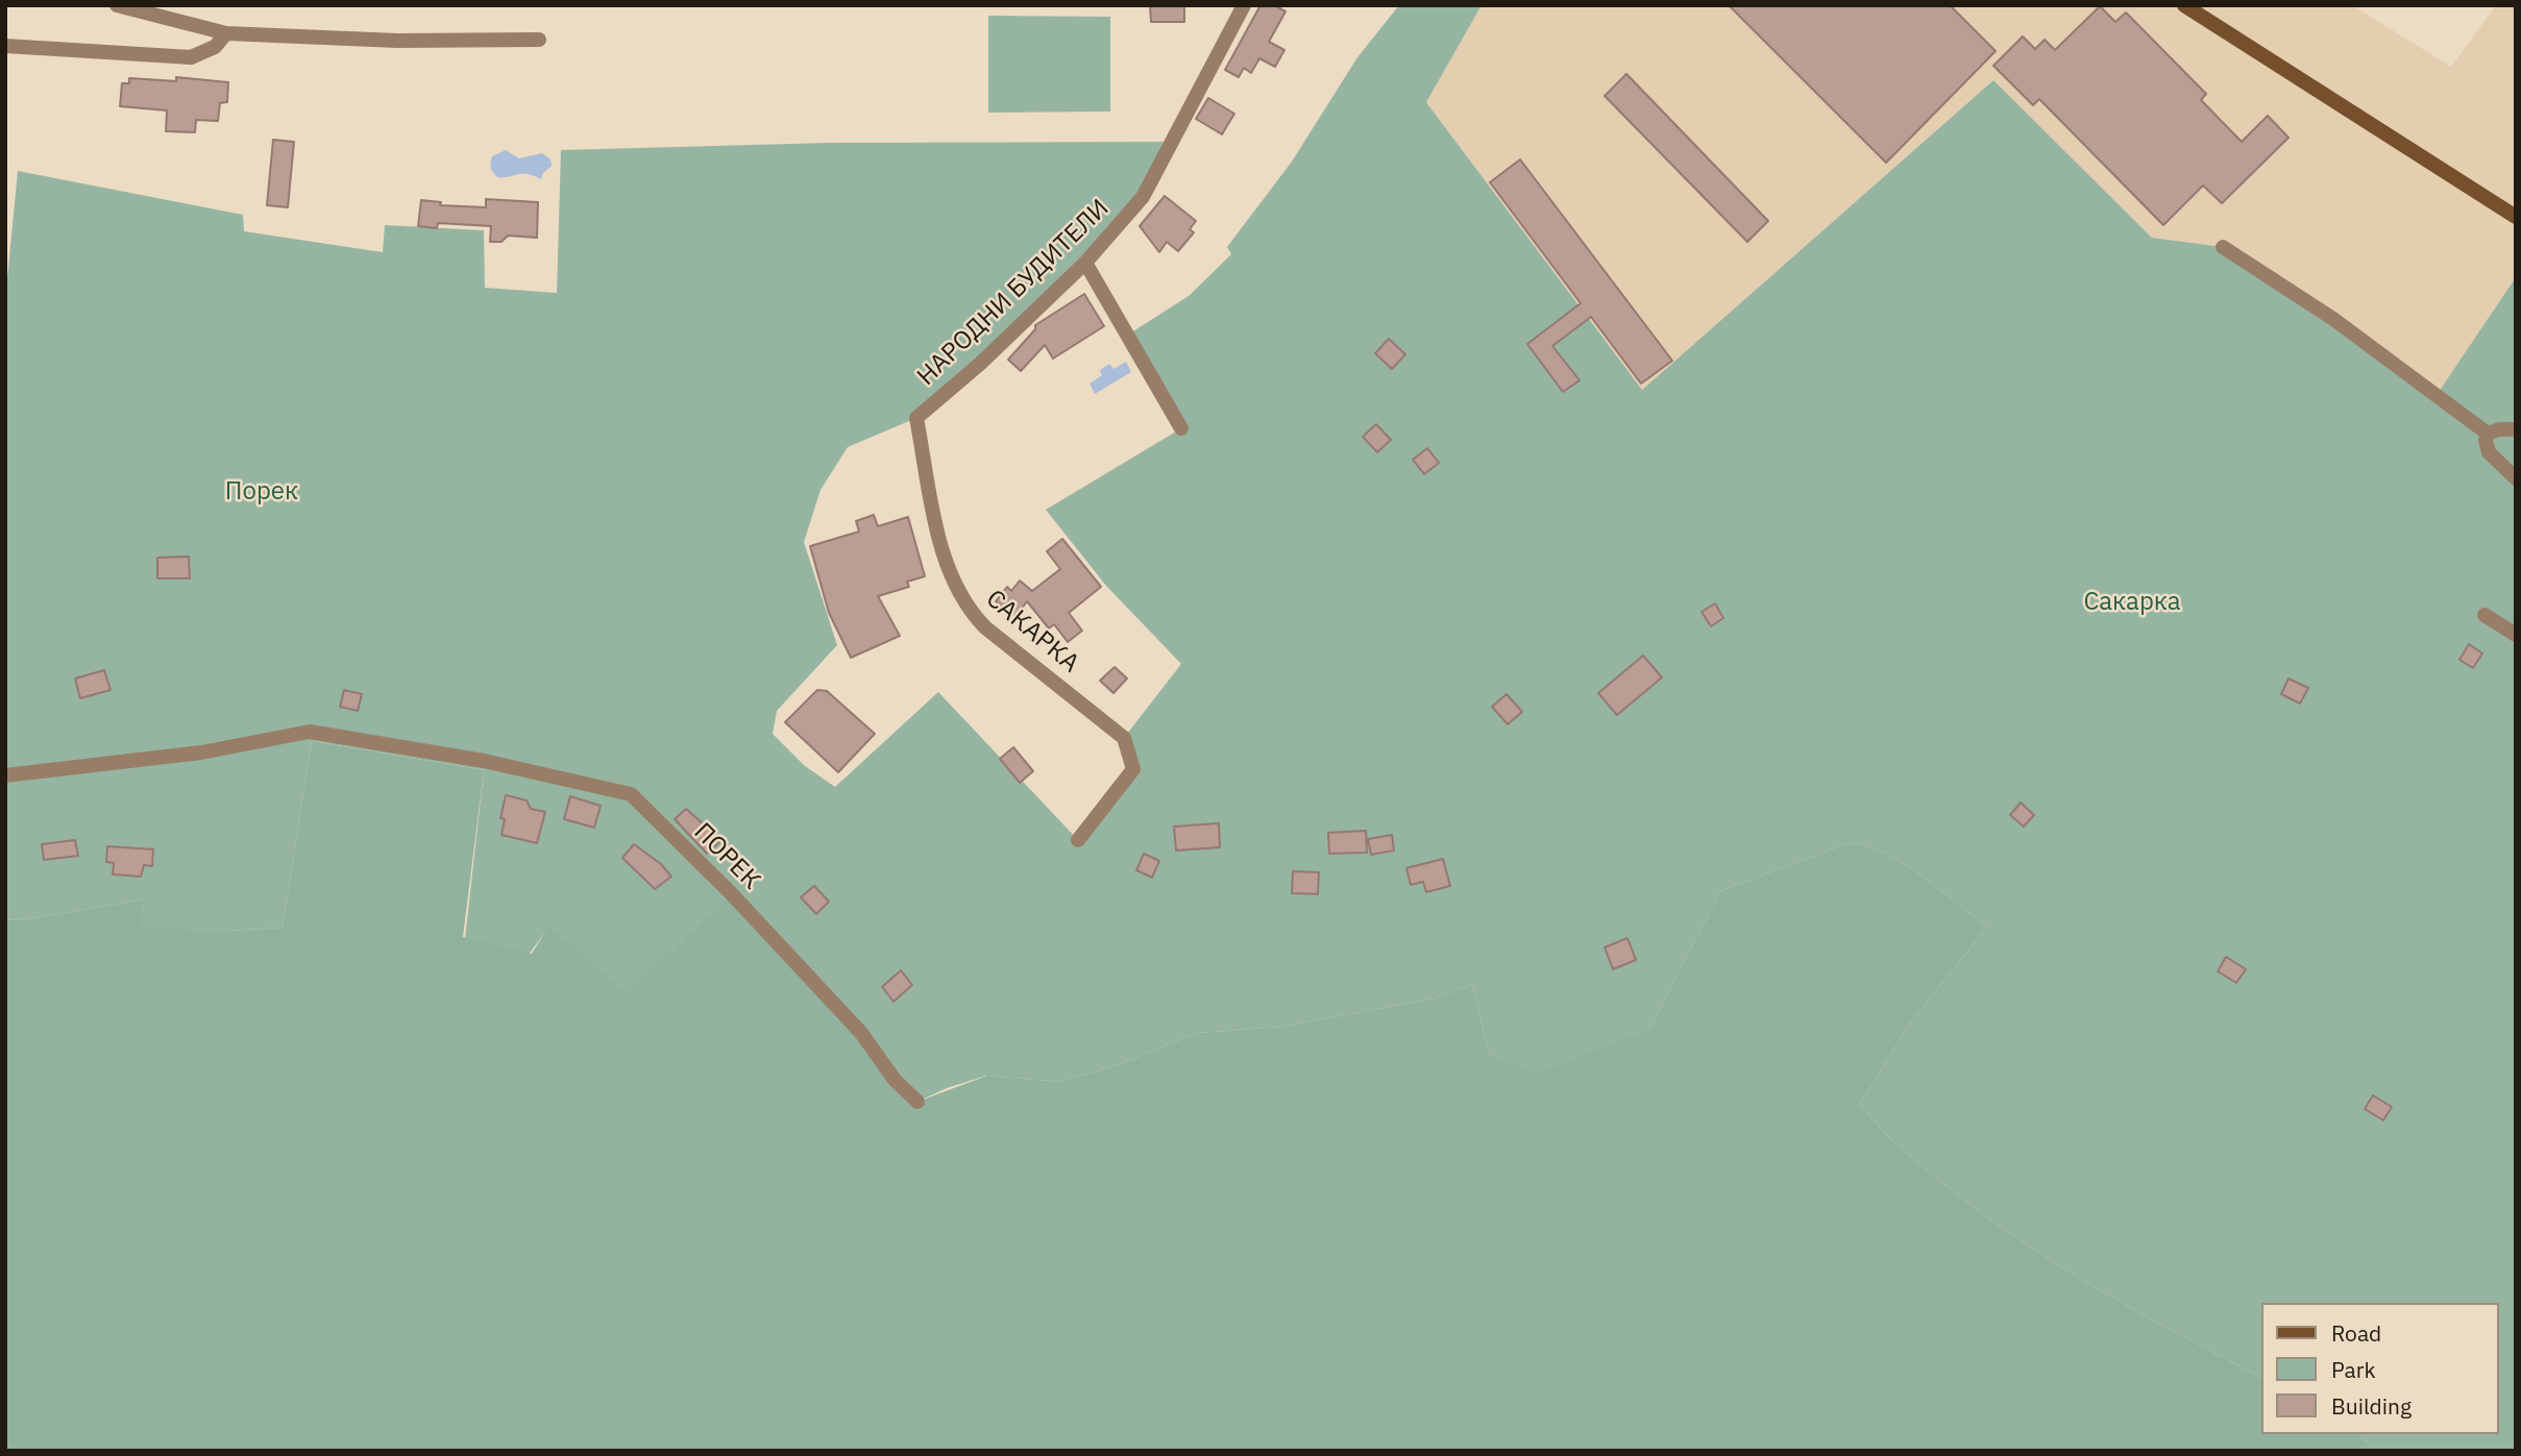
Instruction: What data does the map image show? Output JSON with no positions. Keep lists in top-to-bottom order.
{
  "streets": {
    "street": ["НАРОДНИ БУДИТЕЛИ", "САКАРКА", "ПОРЕК"]
  },
  "crossings": [
    ["НАРОДНИ БУДИТЕЛИ", "САКАРКА"]
  ],
  "parks": ["Порек", "Сакарка"],
  "legend": ["Road", "Park", "Building"]
}
